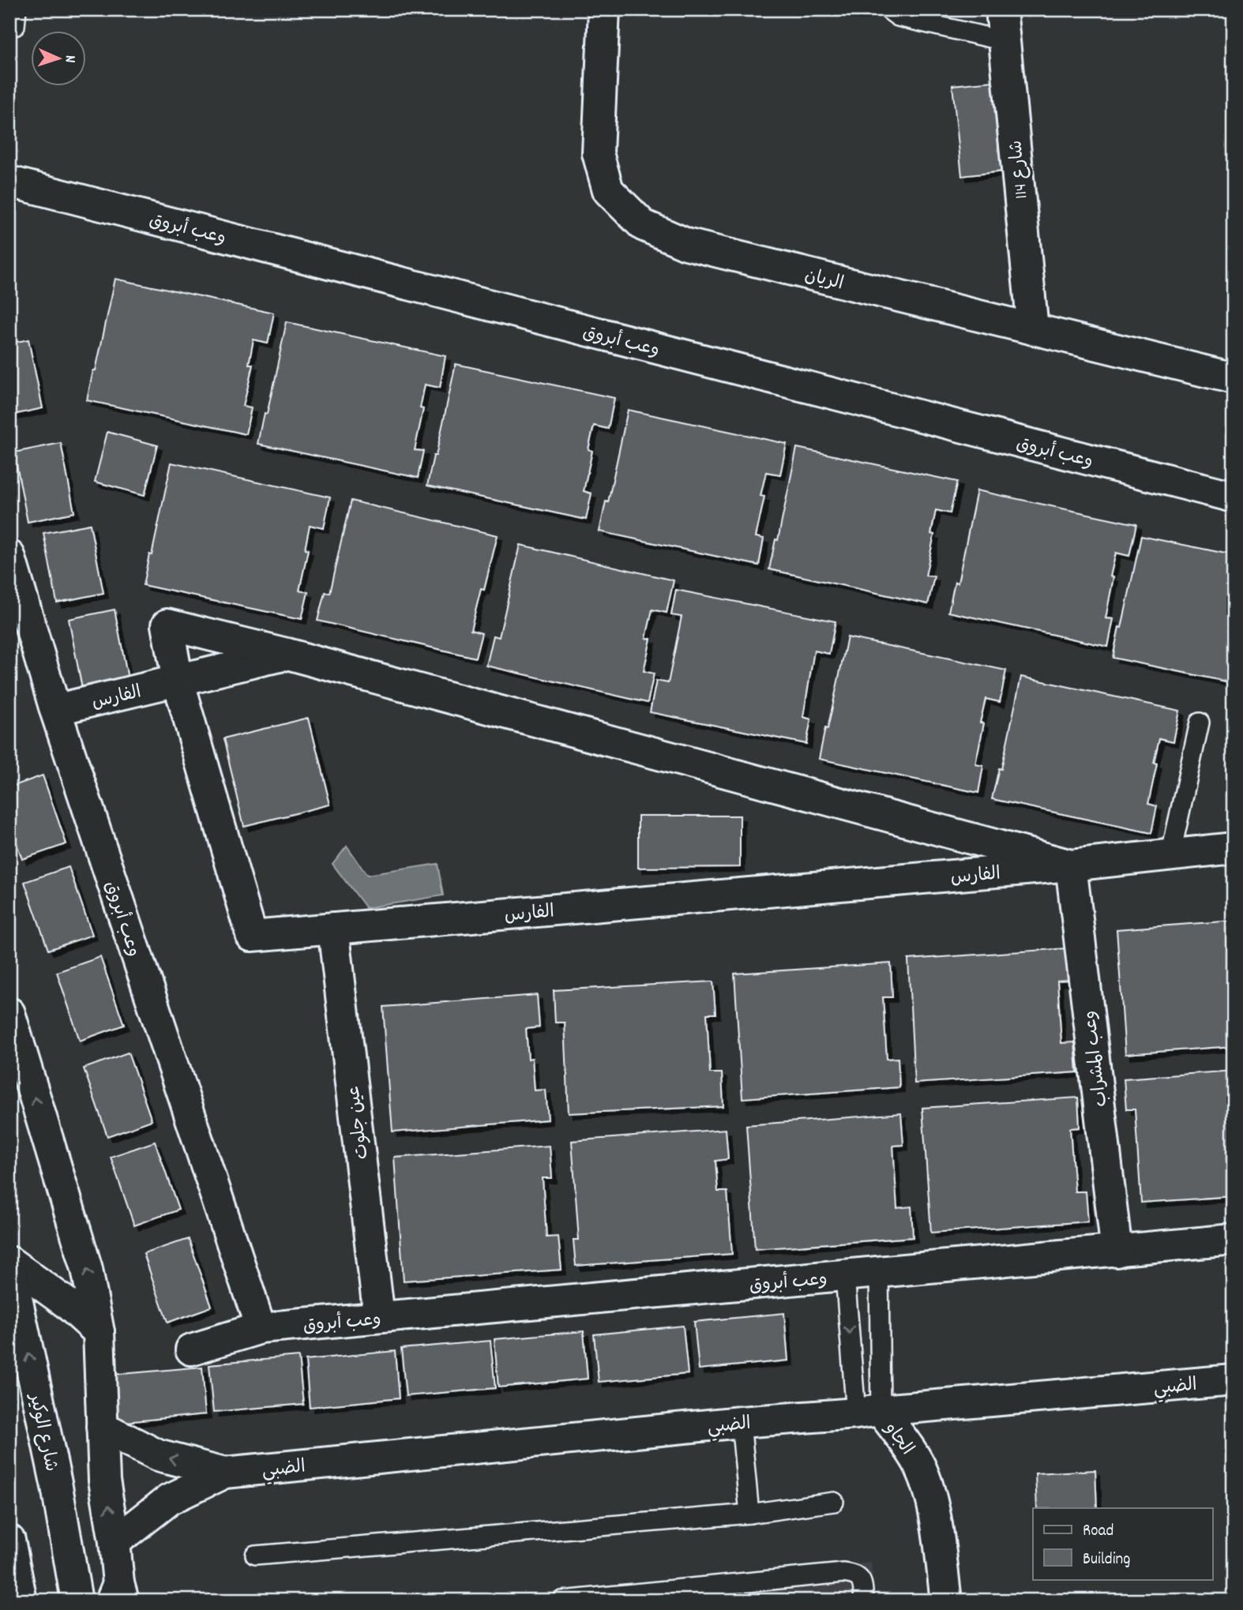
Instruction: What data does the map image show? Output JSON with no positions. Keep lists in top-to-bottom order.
{
  "streets": {
    "street": [
      "شارع 114",
      "وعب أبروق",
      "الريان",
      "الفارس",
      "وعب المشراب",
      "عين جلوت",
      "الضبي",
      "شارع الوكير",
      "الجاو"
    ]
  },
  "crossings": [
    ["شارع 114", "الريان"],
    ["وعب أبروق", "الفارس"],
    ["وعب أبروق", "وعب المشراب"],
    ["وعب أبروق", "عين جلوت"],
    ["وعب أبروق", "الجاو"],
    ["الفارس", "وعب المشراب"],
    ["الفارس", "عين جلوت"],
    ["الضبي", "الجاو"]
  ],
  "legend": ["Road", "Building"],
  "north": "right"
}
